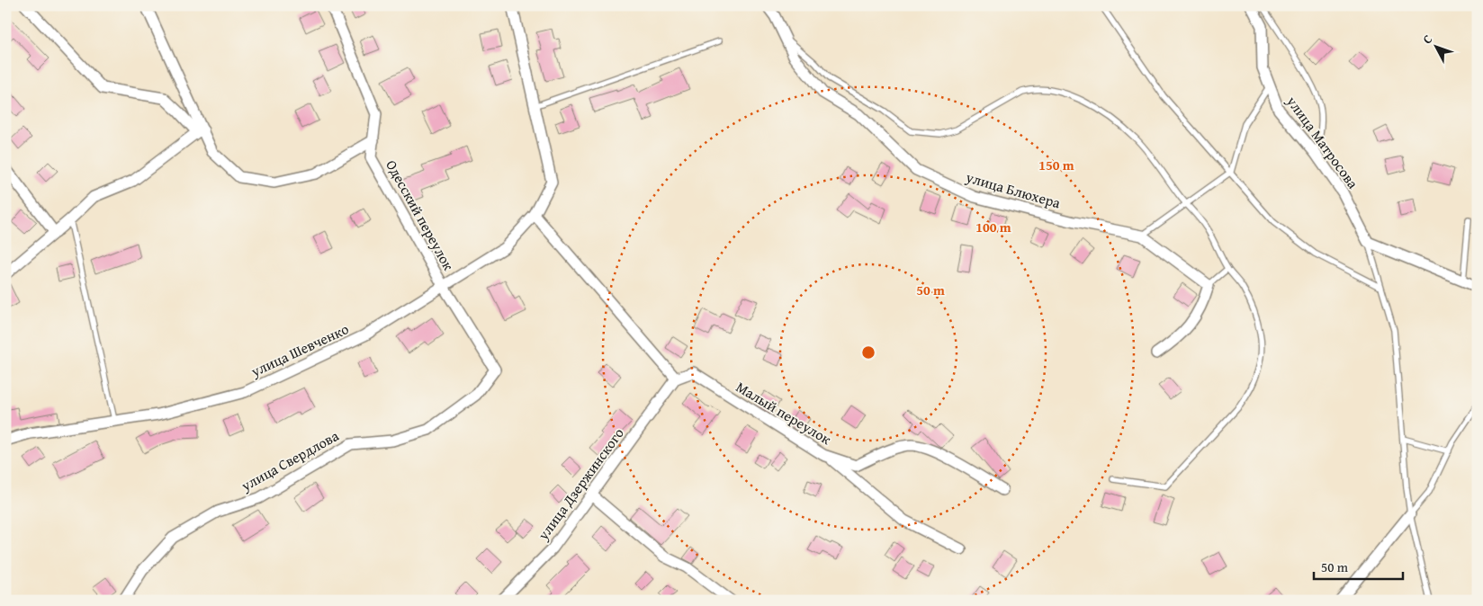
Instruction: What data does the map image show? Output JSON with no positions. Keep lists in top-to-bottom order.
{
  "streets": {
    "street": [
      "улица Матросова",
      "улица Блюхера",
      "Одесский переулок",
      "улица Шевченко",
      "Малый переулок",
      "улица Свердлова",
      "улица Дзержинского"
    ]
  },
  "crossings": [
    ["Одесский переулок", "улица Шевченко"],
    ["Одесский переулок", "улица Свердлова"],
    ["улица Шевченко", "улица Свердлова"],
    ["Малый переулок", "улица Дзержинского"]
  ],
  "scale_bar": "50 m",
  "north": "top left",
  "rings": ["150 m", "100 m", "50 m"]
}
